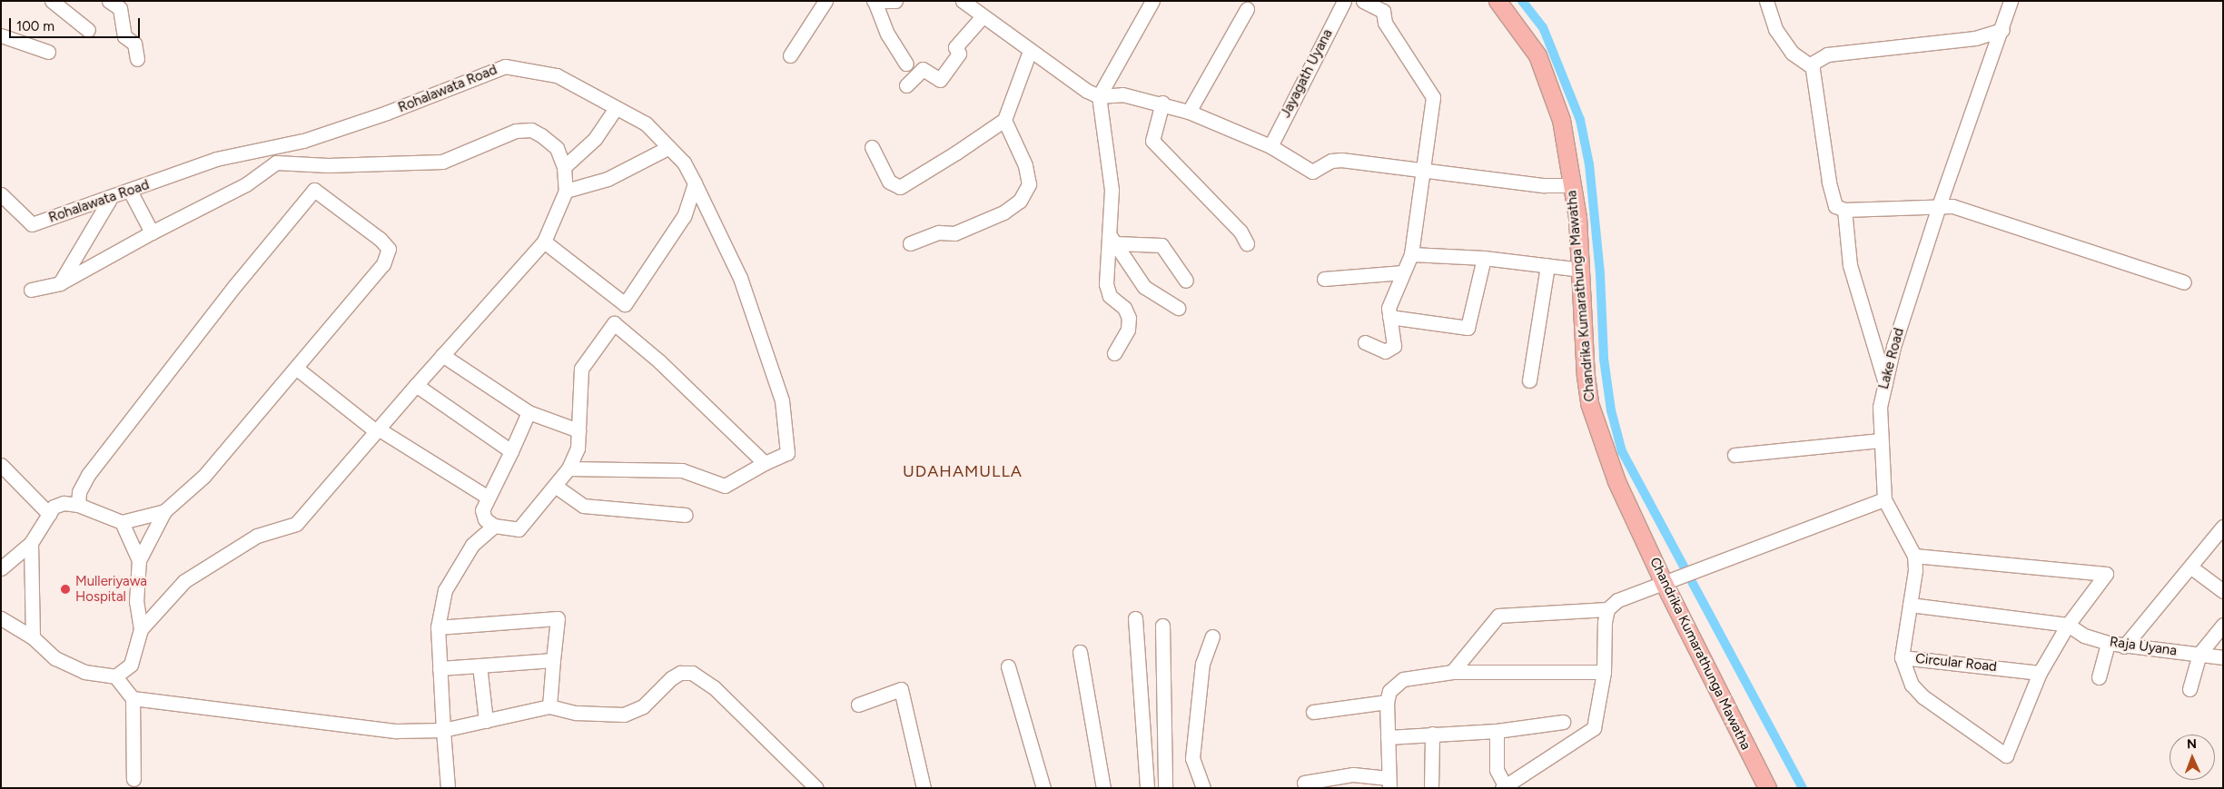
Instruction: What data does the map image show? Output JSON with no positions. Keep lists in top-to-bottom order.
{
  "streets": {
    "main road": ["Chandrika Kumarathunga Mawatha"],
    "street": [
      "Jayagath Uyana",
      "Rohalawata Road",
      "Lake Road",
      "Raja Uyana",
      "Circular Road"
    ]
  },
  "districts": ["UDAHAMULLA"],
  "places": ["Mulleriyawa Hospital"],
  "scale_bar": "100 m",
  "north": "top"
}
